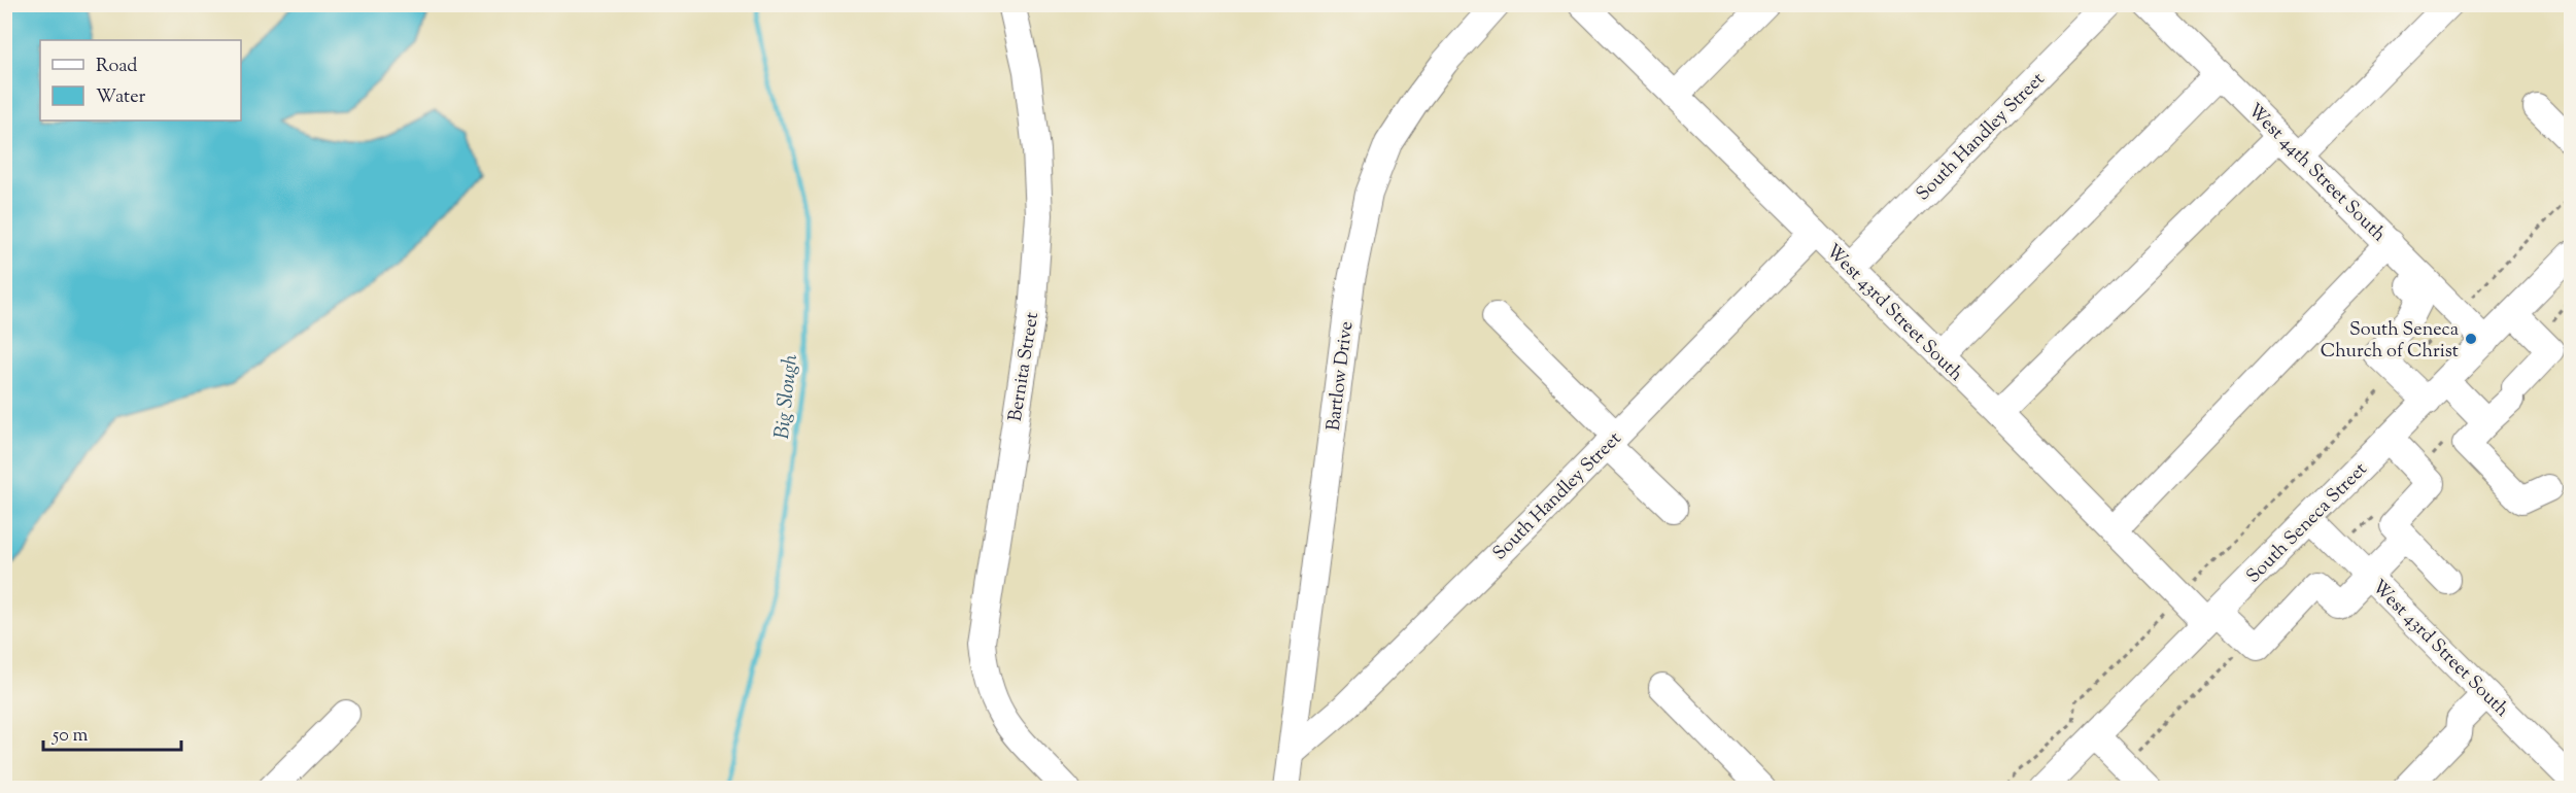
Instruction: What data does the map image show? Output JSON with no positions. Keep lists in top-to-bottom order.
{
  "streets": {
    "street": [
      "South Handley Street",
      "West 44th Street South",
      "West 43rd Street South",
      "Bernita Street",
      "Bartlow Drive",
      "South Seneca Street"
    ]
  },
  "crossings": [
    ["South Handley Street", "West 43rd Street South"],
    ["South Handley Street", "Bartlow Drive"],
    ["West 44th Street South", "South Seneca Street"],
    ["West 43rd Street South", "South Seneca Street"]
  ],
  "water": ["Big Slough"],
  "places": ["South Seneca Church of Christ"],
  "legend": ["Road", "Water"],
  "scale_bar": "50 m"
}
